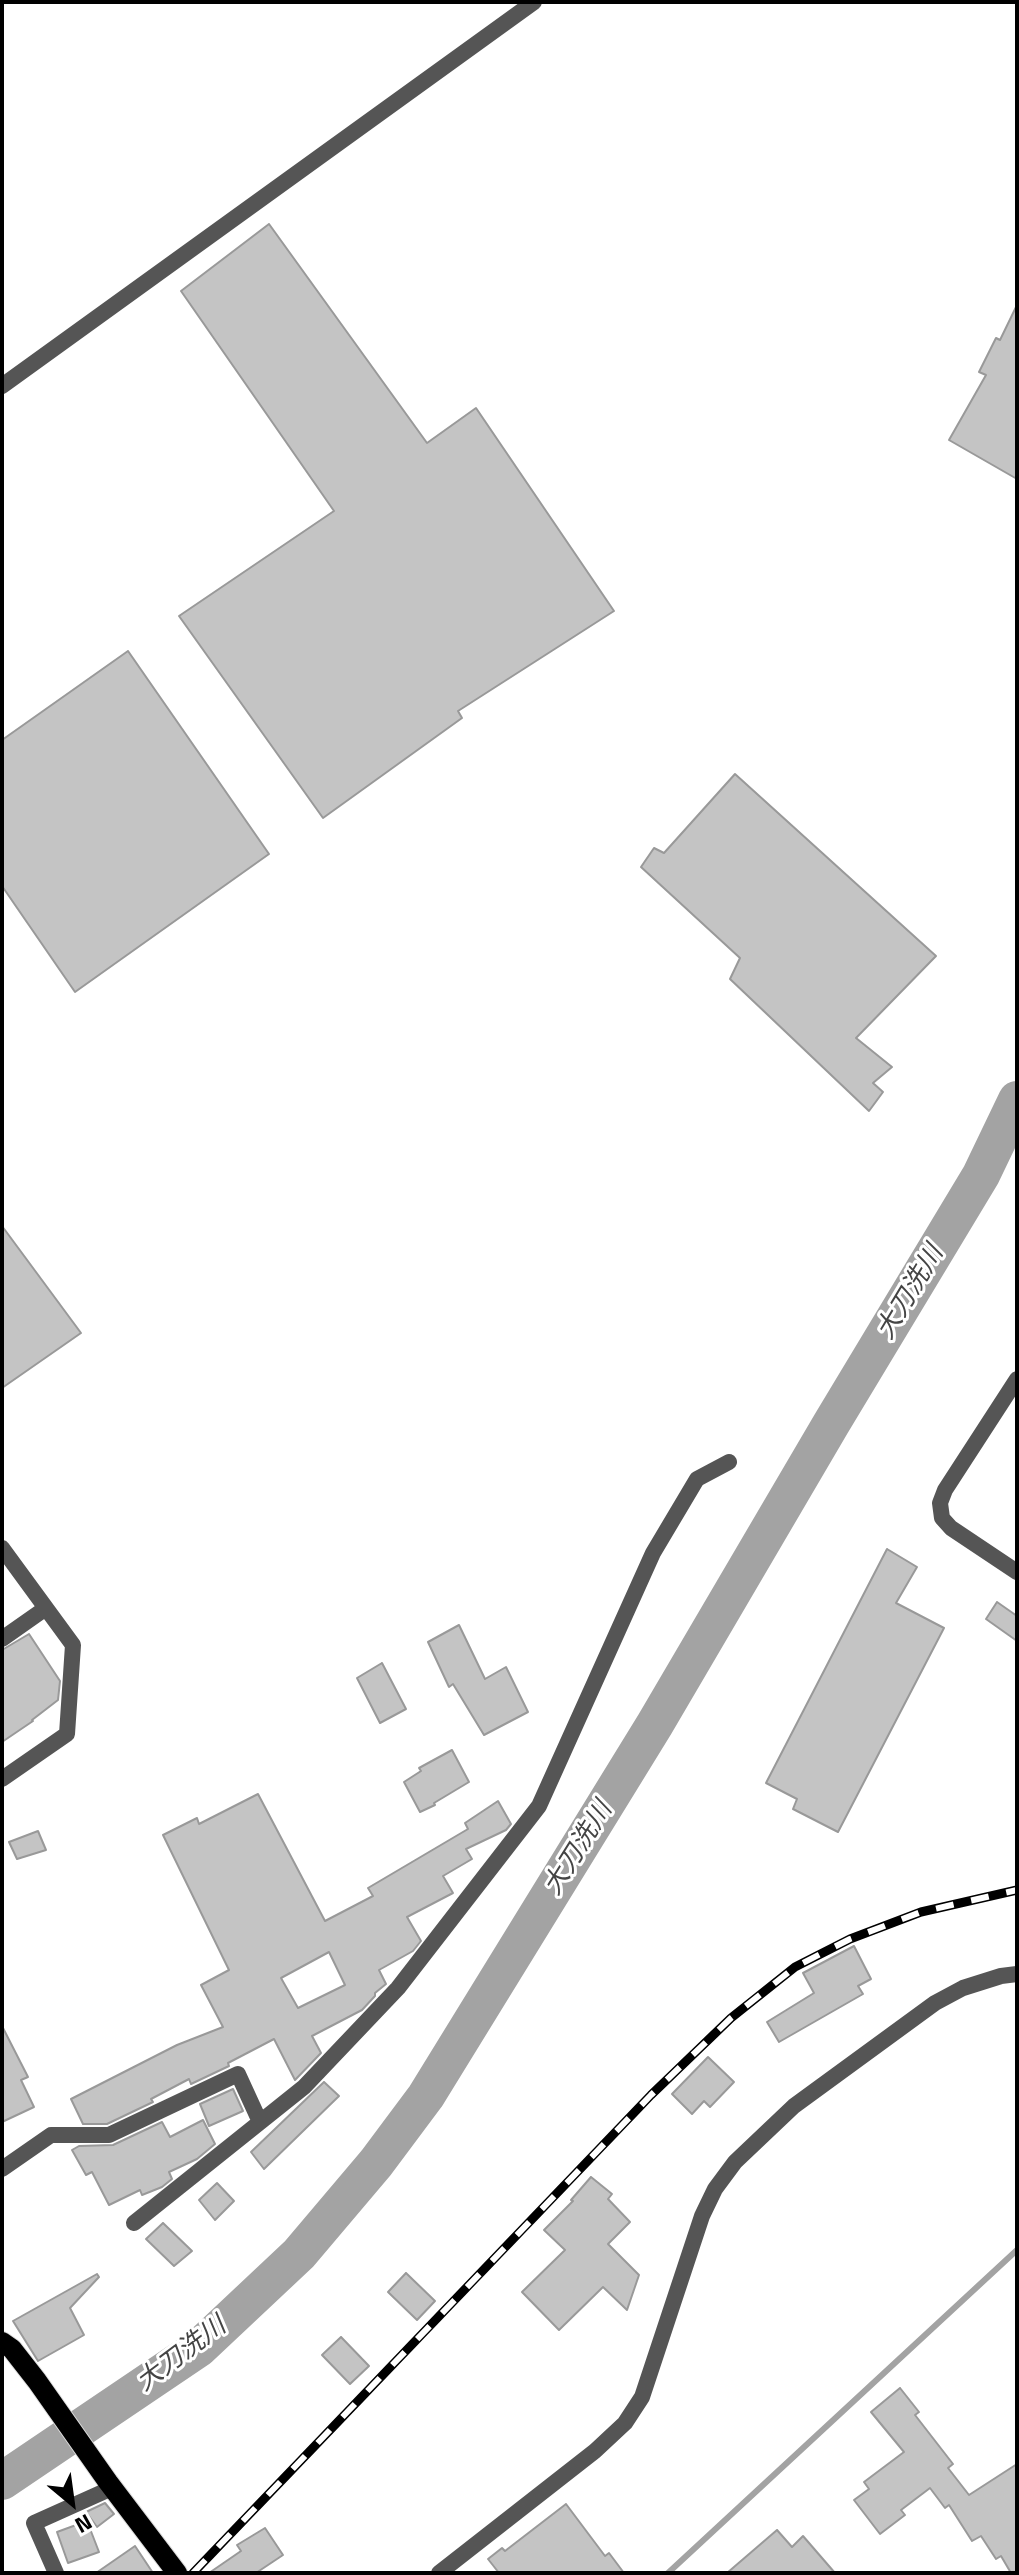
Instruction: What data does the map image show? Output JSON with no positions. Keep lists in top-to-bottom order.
{
  "water": ["大刀洗川"],
  "north": "bottom right"
}
